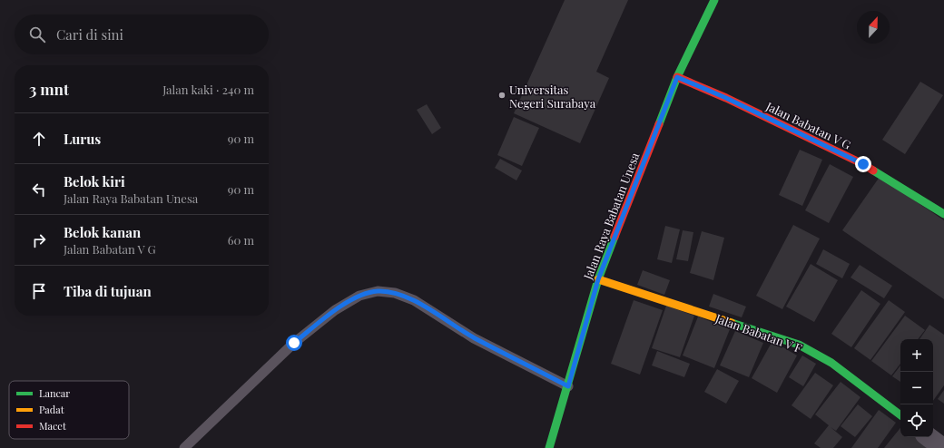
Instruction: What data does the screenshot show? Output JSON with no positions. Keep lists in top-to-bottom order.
{
  "streets": {
    "street": ["Jalan Babatan V G", "Jalan Raya Babatan Unesa", "Jalan Babatan V F"]
  },
  "crossings": [
    ["Jalan Babatan V G", "Jalan Raya Babatan Unesa"],
    ["Jalan Raya Babatan Unesa", "Jalan Babatan V F"]
  ],
  "places": ["Universitas Negeri Surabaya"],
  "legend": ["Lancar", "Padat", "Macet"],
  "north": "top",
  "page": {
    "search": "Cari di sini",
    "heading": ["3 mnt", "Jalan kaki · 240 m"],
    "list": [
      ["Lurus", "90 m"],
      ["Belok kiri", "Jalan Raya Babatan Unesa", "90 m"],
      ["Belok kanan", "Jalan Babatan V G", "60 m"],
      "Tiba di tujuan"
    ],
    "map_buttons": ["+", "−"]
  }
}
